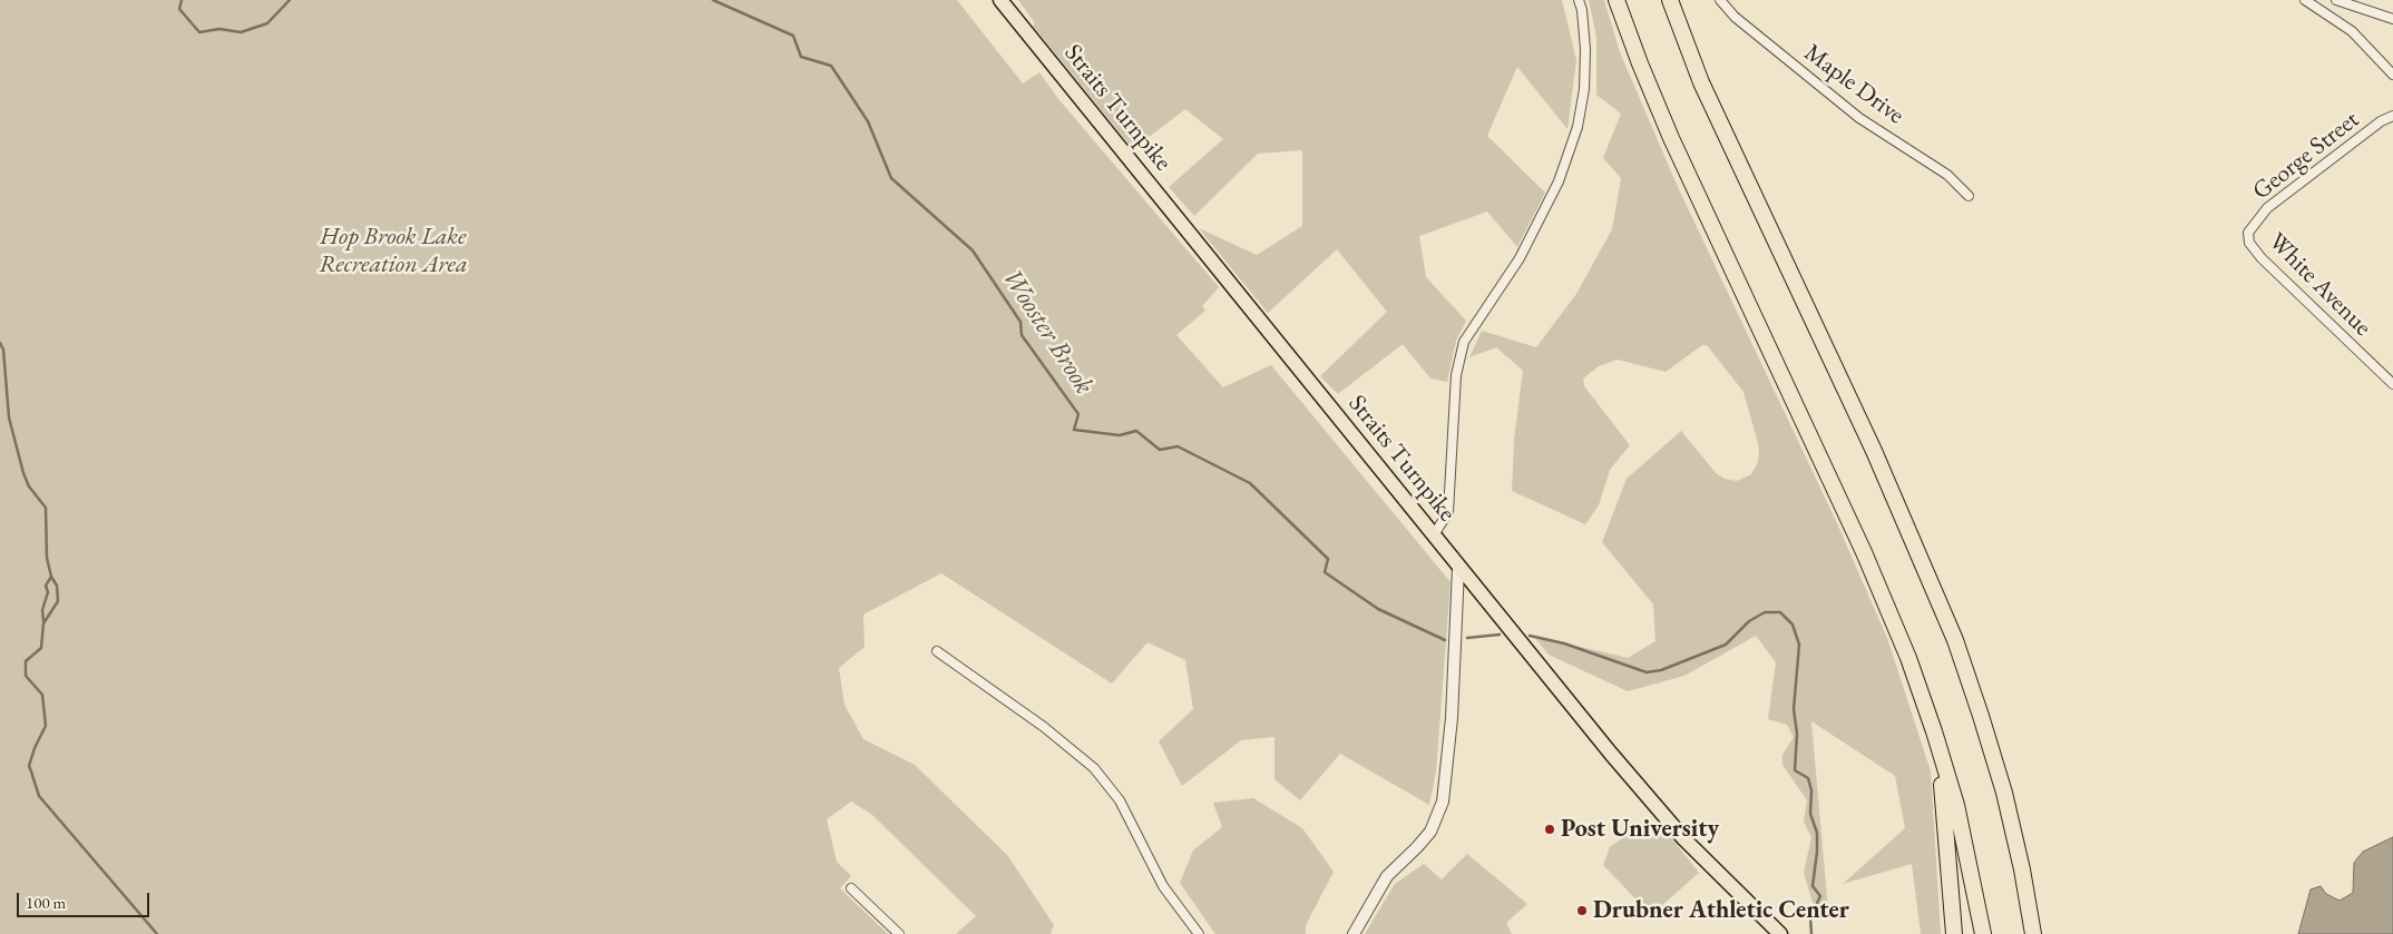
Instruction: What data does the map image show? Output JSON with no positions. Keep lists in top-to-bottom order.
{
  "streets": {
    "main road": ["Straits Turnpike"],
    "street": ["Maple Drive", "George Street", "White Avenue"]
  },
  "crossings": [
    ["George Street", "White Avenue"]
  ],
  "water": ["Wooster Brook"],
  "parks": ["Hop Brook Lake Recreation Area"],
  "places": ["Post University", "Drubner Athletic Center"],
  "scale_bar": "100 m"
}
